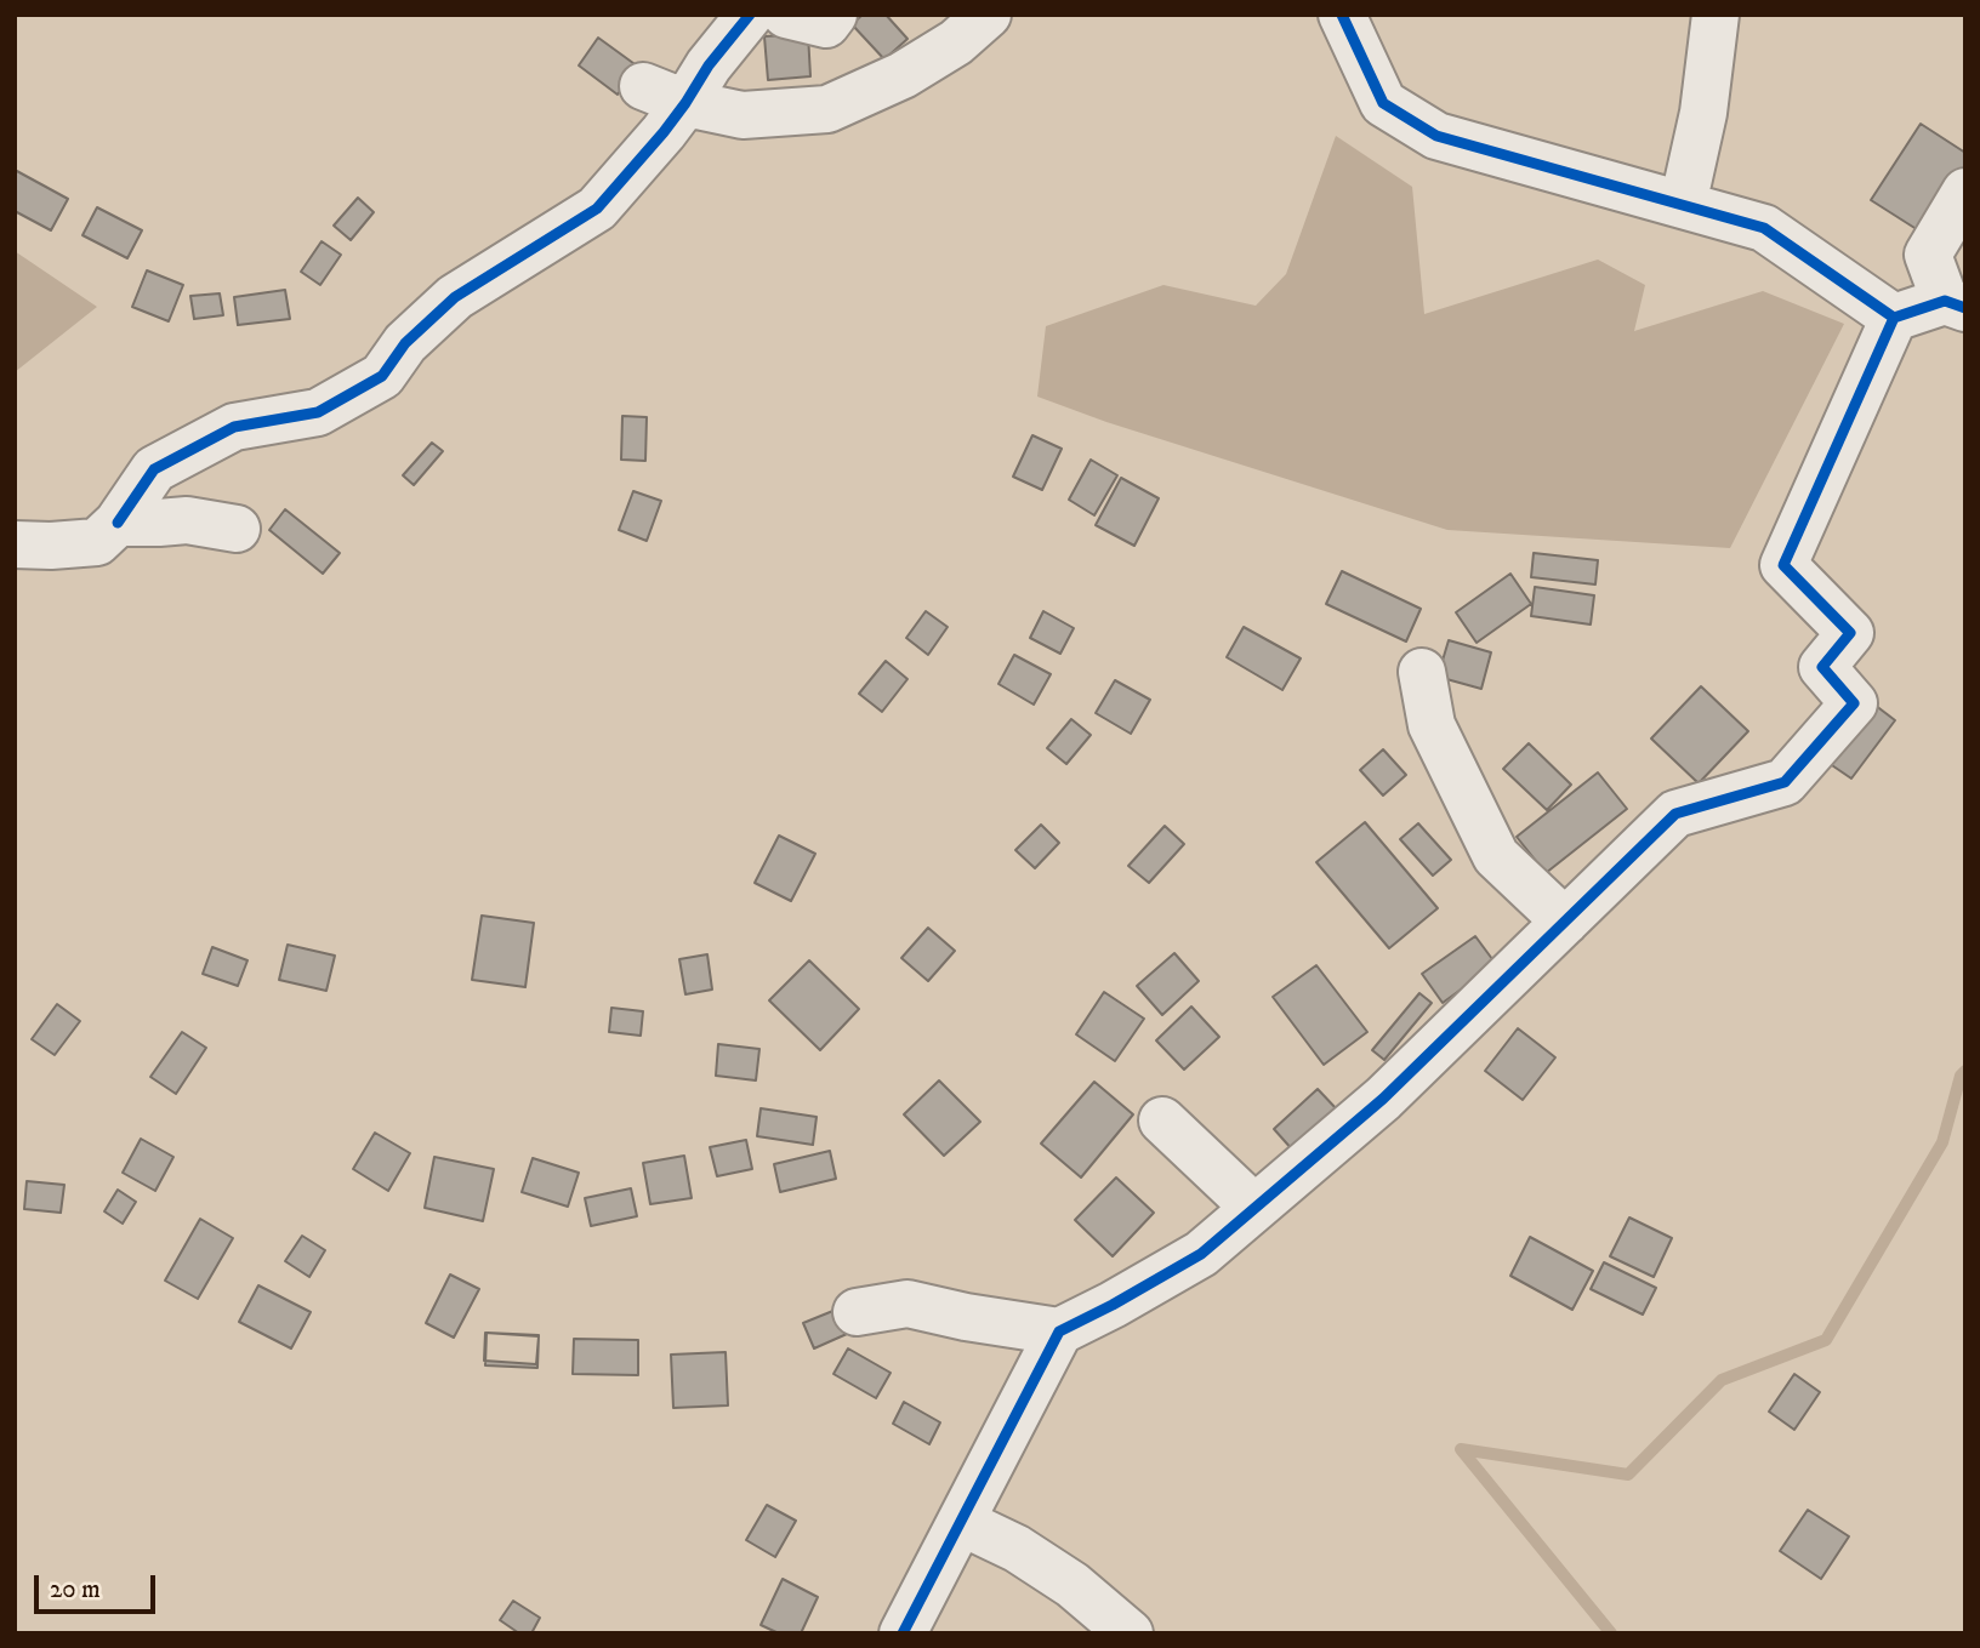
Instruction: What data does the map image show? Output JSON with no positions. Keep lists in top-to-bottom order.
{
  "scale_bar": "20 m"
}
